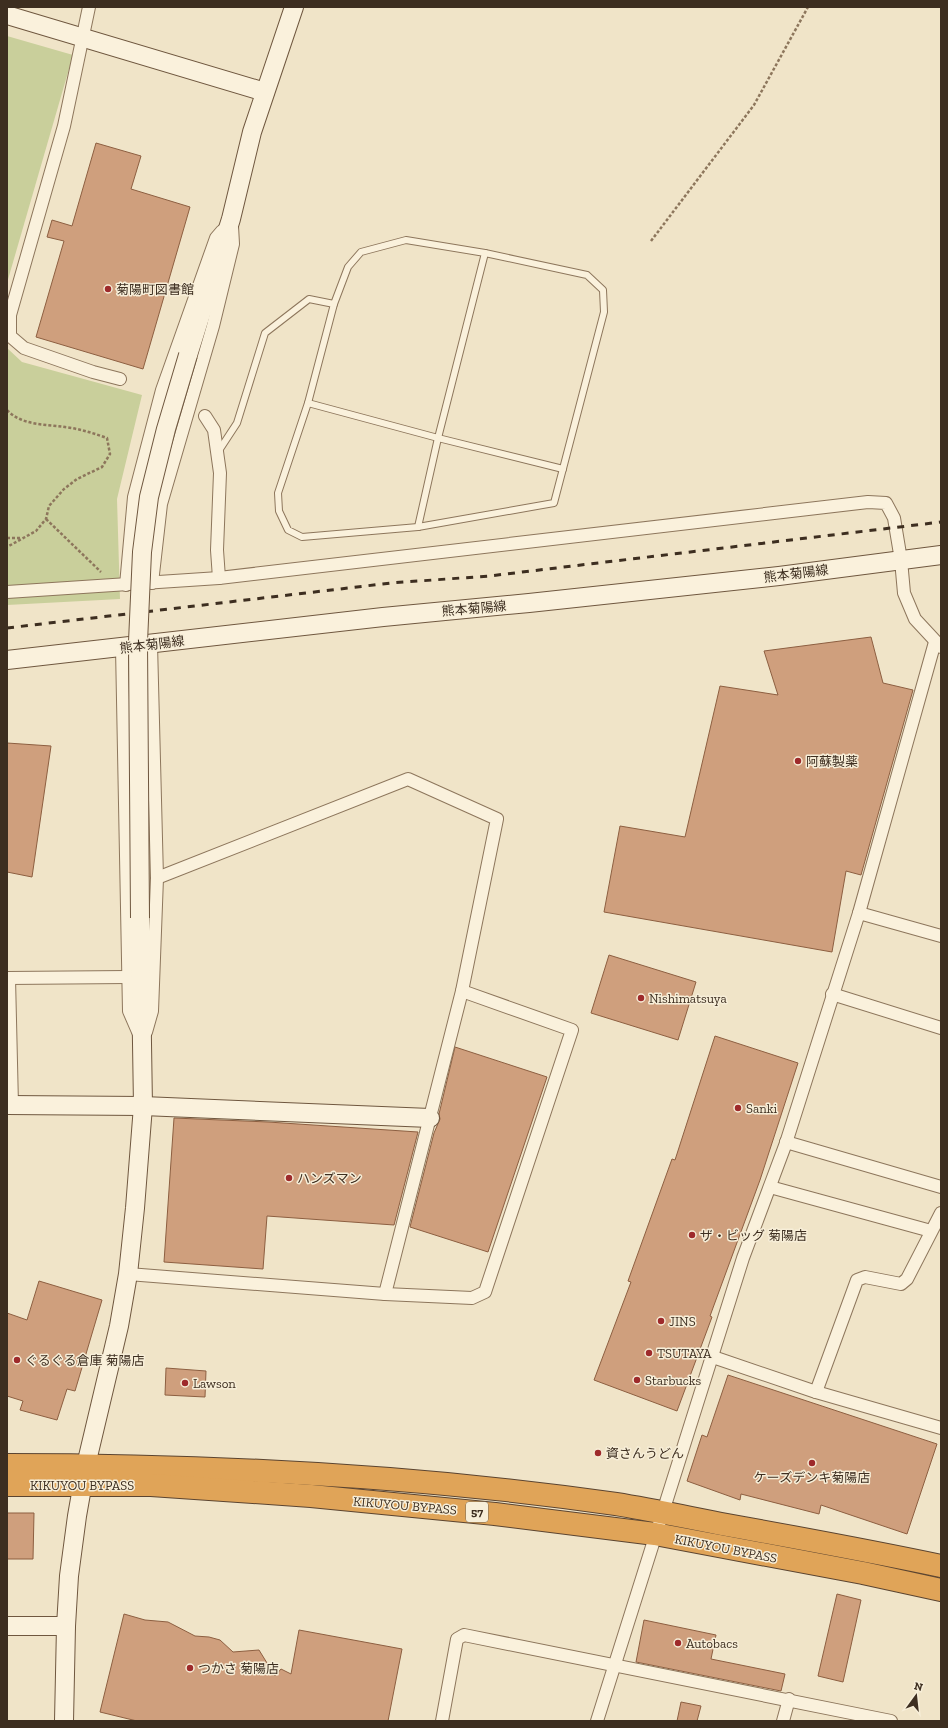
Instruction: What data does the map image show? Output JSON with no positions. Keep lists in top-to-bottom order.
{
  "streets": {
    "highway": ["KIKUYOU BYPASS", "57"],
    "street": ["熊本菊陽線"]
  },
  "places": [
    "菊陽町図書館",
    "阿蘇製薬",
    "Nishimatsuya",
    "Sanki",
    "ハンズマン",
    "ザ・ビッグ 菊陽店",
    "JINS",
    "TSUTAYA",
    "ぐるぐる倉庫 菊陽店",
    "Starbucks",
    "Lawson",
    "資さんうどん",
    "ケーズデンキ菊陽店",
    "Autobacs",
    "つかさ 菊陽店"
  ],
  "north": "top"
}
